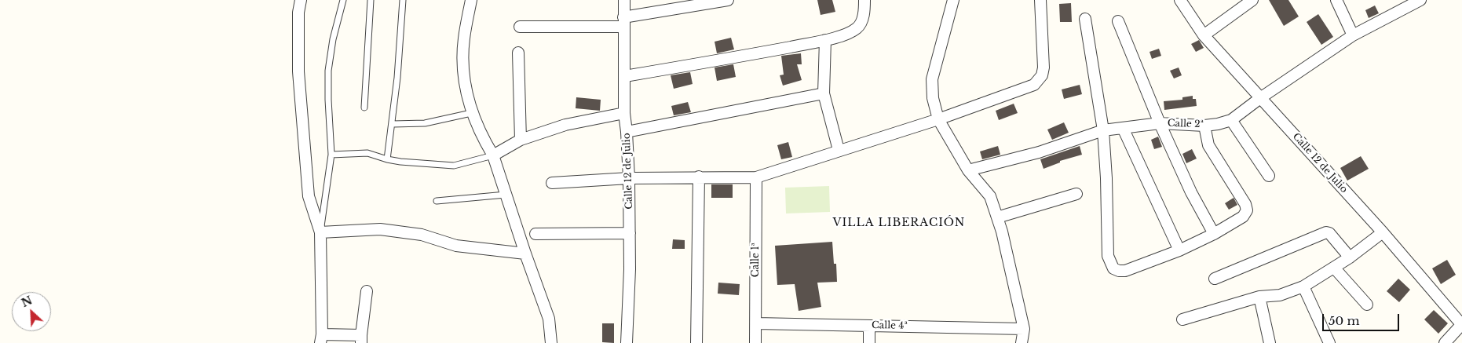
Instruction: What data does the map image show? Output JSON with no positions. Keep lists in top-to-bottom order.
{
  "streets": {
    "street": [
      "Calle 2ª",
      "Calle 12 de Julio",
      "Calle 1ª",
      "Calle 4ª"
    ]
  },
  "crossings": [
    ["Calle 2ª", "Calle 12 de Julio"],
    ["Calle 1ª", "Calle 4ª"]
  ],
  "districts": ["VILLA LIBERACIÓN"],
  "scale_bar": "50 m",
  "north": "top left"
}
